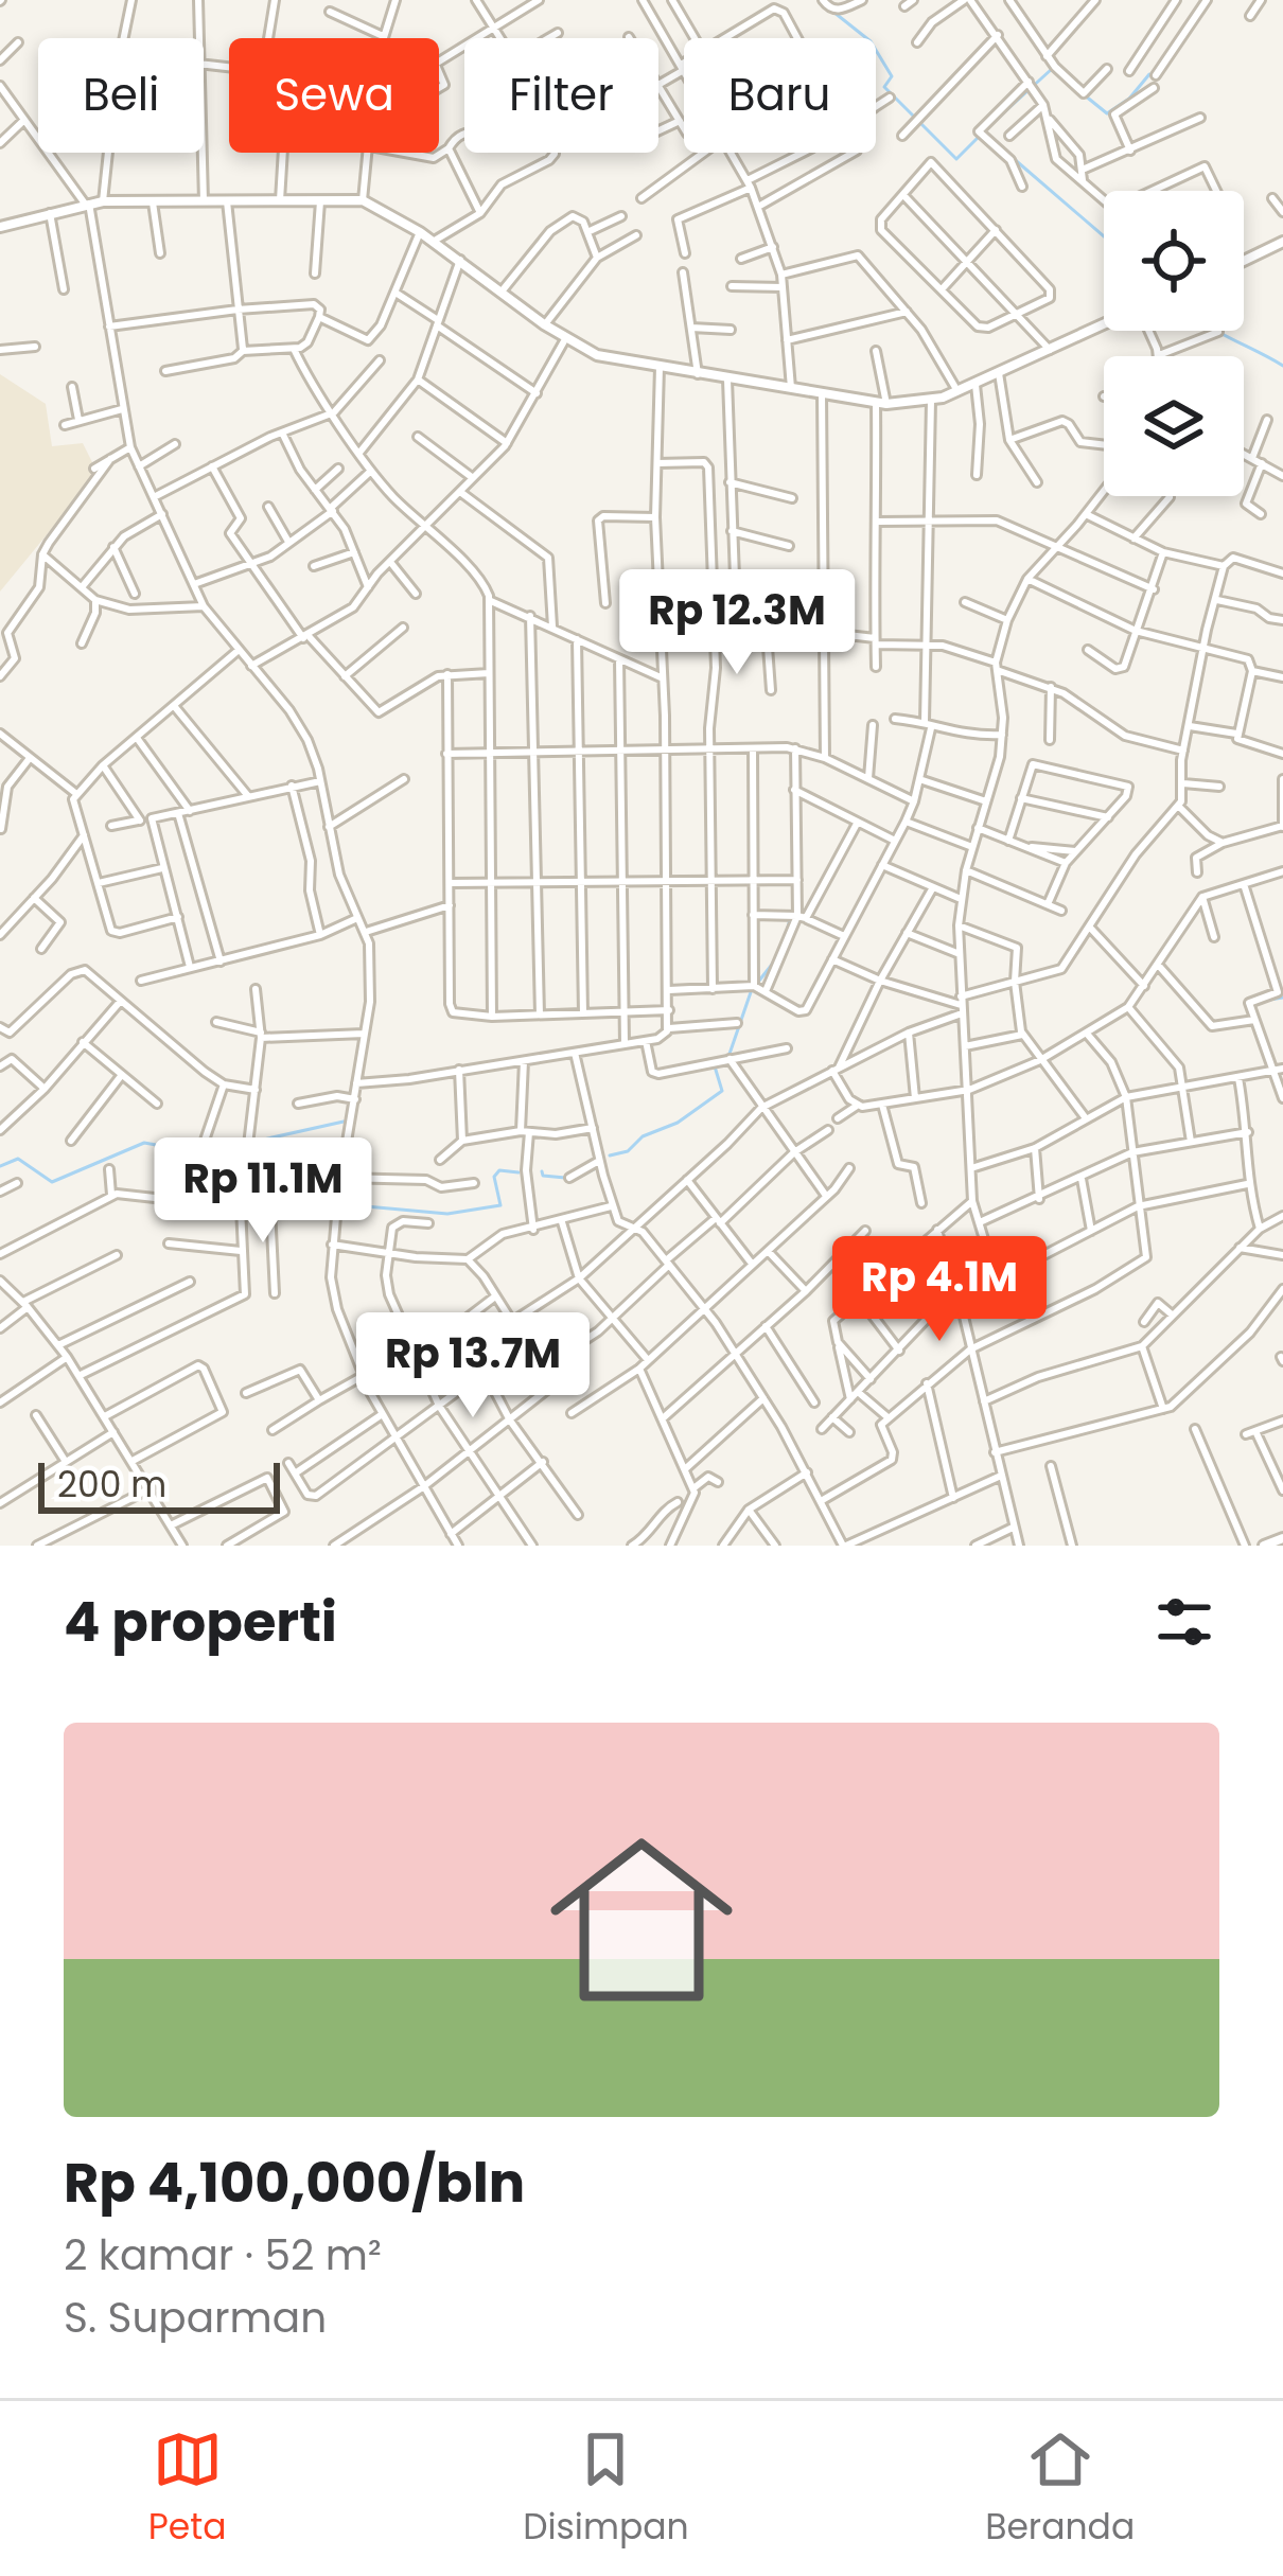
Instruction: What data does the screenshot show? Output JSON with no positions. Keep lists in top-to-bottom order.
{
  "scale_bar": "200 m",
  "page": {
    "chip": [
      "Beli",
      "Sewa",
      "Filter",
      "Baru"
    ],
    "price": [
      "Rp 12.3M",
      "Rp 11.1M",
      "Rp 4.1M",
      "Rp 13.7M"
    ],
    "scale": "200 m",
    "heading": "4 properti",
    "list": [
      {
        "name": "Rp 4,100,000/bln",
        "note": "2 kamar · 52 m² · S. Suparman"
      }
    ],
    "tabs": ["Peta", "Disimpan", "Beranda"]
  }
}
